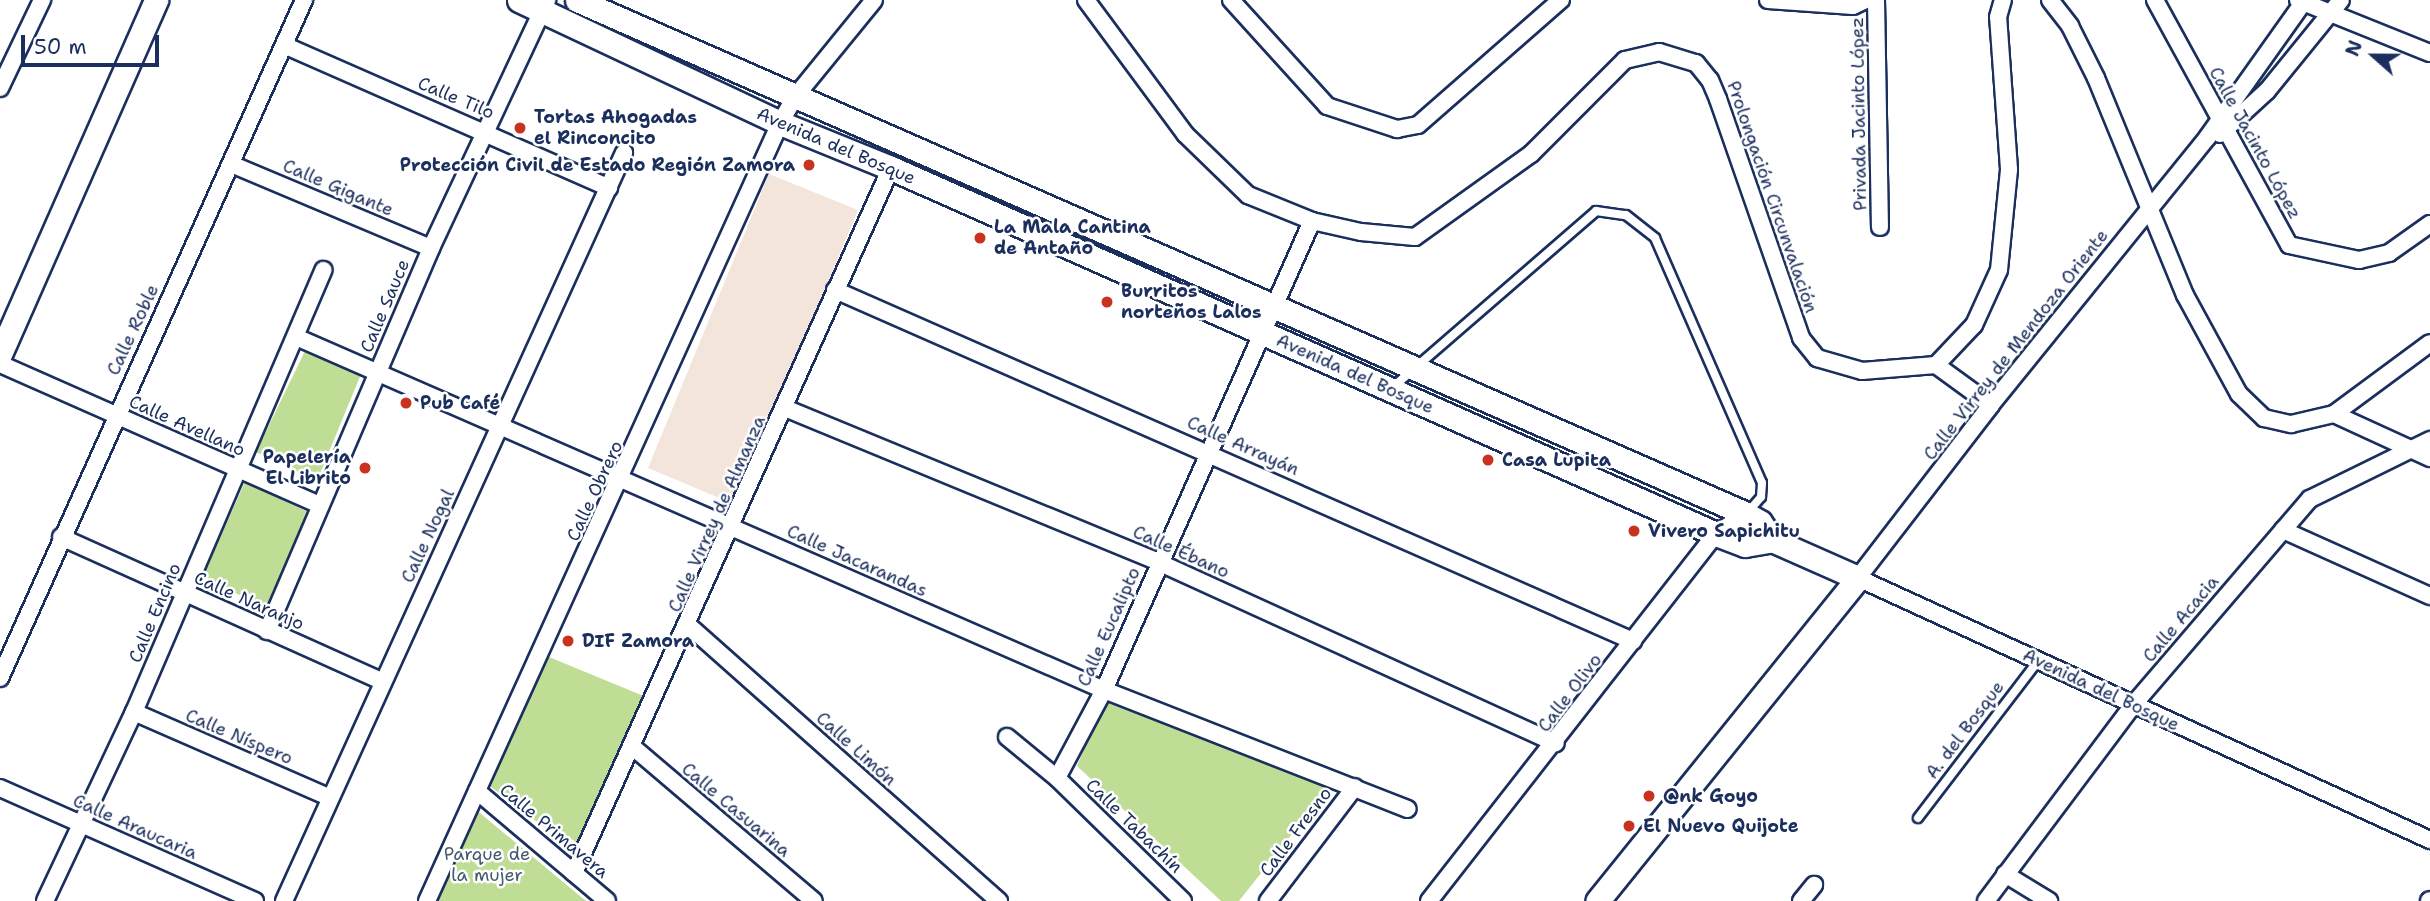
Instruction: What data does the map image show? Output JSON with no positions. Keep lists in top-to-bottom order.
{
  "streets": {
    "street": [
      "Calle Tilo",
      "Privada Jacinto López",
      "Calle Jacinto López",
      "Avenida del Bosque",
      "Calle Gigante",
      "Prolongación Circunvalación",
      "Calle Sauce",
      "Calle Roble",
      "Calle Virrey de Mendoza Oriente",
      "Calle Avellano",
      "Calle Arrayán",
      "Calle Obrero",
      "Calle Virrey de Almanza",
      "Calle Nogal",
      "Calle Ébano",
      "Calle Jacarandas",
      "Calle Naranjo",
      "Calle Encino",
      "Calle Acacia",
      "Calle Eucalipto",
      "Calle Olivo",
      "Calle Níspero",
      "Calle Limón",
      "Calle Casuarina",
      "Calle Tabachín",
      "Calle Araucaria",
      "Calle Primavera",
      "Calle Fresno"
    ],
    "lane": ["A. del Bosque"]
  },
  "crossings": [
    ["Calle Tilo", "Calle Sauce"],
    ["Calle Tilo", "Calle Roble"],
    ["Calle Tilo", "Calle Nogal"],
    ["Calle Jacinto López", "Calle Virrey de Mendoza Oriente"],
    ["Avenida del Bosque", "Calle Sauce"],
    ["Avenida del Bosque", "Calle Virrey de Mendoza Oriente"],
    ["Avenida del Bosque", "Calle Obrero"],
    ["Avenida del Bosque", "Calle Virrey de Almanza"],
    ["Avenida del Bosque", "Calle Acacia"],
    ["Avenida del Bosque", "Calle Eucalipto"],
    ["Avenida del Bosque", "Calle Olivo"],
    ["Avenida del Bosque", "A. del Bosque"],
    ["Calle Gigante", "Calle Sauce"],
    ["Calle Gigante", "Calle Roble"],
    ["Prolongación Circunvalación", "Calle Eucalipto"],
    ["Calle Sauce", "Calle Avellano"],
    ["Calle Sauce", "Calle Jacarandas"],
    ["Calle Sauce", "Calle Naranjo"],
    ["Calle Roble", "Calle Avellano"],
    ["Calle Roble", "Calle Naranjo"],
    ["Calle Avellano", "Calle Encino"],
    ["Calle Arrayán", "Calle Virrey de Almanza"],
    ["Calle Arrayán", "Calle Eucalipto"],
    ["Calle Arrayán", "Calle Olivo"],
    ["Calle Obrero", "Calle Jacarandas"],
    ["Calle Obrero", "Calle Primavera"],
    ["Calle Virrey de Almanza", "Calle Ébano"],
    ["Calle Virrey de Almanza", "Calle Jacarandas"],
    ["Calle Virrey de Almanza", "Calle Limón"],
    ["Calle Virrey de Almanza", "Calle Casuarina"],
    ["Calle Virrey de Almanza", "Calle Primavera"],
    ["Calle Nogal", "Calle Jacarandas"],
    ["Calle Nogal", "Calle Naranjo"],
    ["Calle Nogal", "Calle Níspero"],
    ["Calle Ébano", "Calle Eucalipto"],
    ["Calle Ébano", "Calle Olivo"],
    ["Calle Jacarandas", "Calle Encino"],
    ["Calle Jacarandas", "Calle Eucalipto"],
    ["Calle Jacarandas", "Calle Fresno"],
    ["Calle Naranjo", "Calle Encino"],
    ["Calle Encino", "Calle Níspero"],
    ["Calle Encino", "Calle Araucaria"],
    ["Calle Eucalipto", "Calle Tabachín"]
  ],
  "parks": ["Parque de la mujer"],
  "places": [
    "Tortas Ahogadas el Rinconcito",
    "Protección Civil de Estado Región Zamora",
    "La Mala Cantina de Antaño",
    "Burritos norteños Lalos",
    "Pub Café",
    "Casa Lupita",
    "Papelería El Librito",
    "Vivero Sapichitu",
    "DIF Zamora",
    "@nk Goyo",
    "El Nuevo Quijote"
  ],
  "scale_bar": "50 m",
  "north": "left"
}
